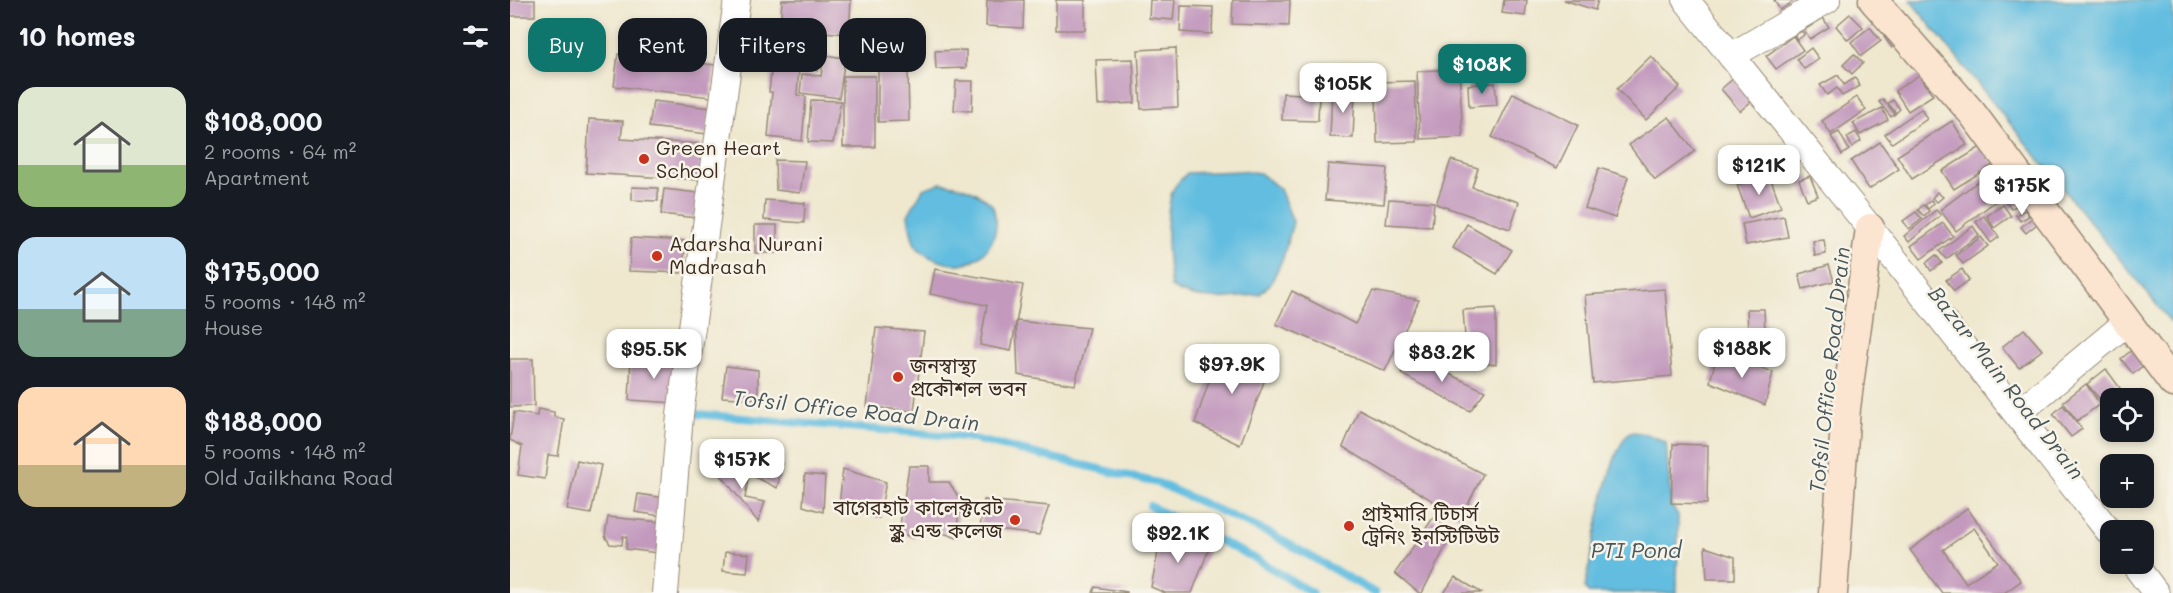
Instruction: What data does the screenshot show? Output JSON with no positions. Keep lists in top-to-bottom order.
{
  "water": ["Tofsil Office Road Drain", "Bazar Main Road Drain", "PTI Pond"],
  "places": [
    "Green Heart School",
    "Adarsha Nurani Madrasah",
    "জনস্বাস্থ্য প্রকৌশল ভবন",
    "বাগেরহাট কালেক্টরেট স্কুল এন্ড কলেজ",
    "প্রাইমারি টিচার্স ট্রেনিং ইনস্টিটিউট"
  ],
  "page": {
    "heading": "10 homes",
    "chip": [
      "Buy",
      "Rent",
      "Filters",
      "New"
    ],
    "price": [
      "$108K",
      "$105K",
      "$121K",
      "$175K",
      "$188K",
      "$95.5K",
      "$83.2K",
      "$97.9K",
      "$157K",
      "$92.1K"
    ],
    "list": [
      {
        "name": "$108,000",
        "note": "2 rooms · 64 m² · Apartment"
      },
      {
        "name": "$175,000",
        "note": "5 rooms · 148 m² · House"
      },
      {
        "name": "$188,000",
        "note": "5 rooms · 148 m² · Old Jailkhana Road"
      }
    ],
    "map_buttons": ["+", "−"]
  }
}
